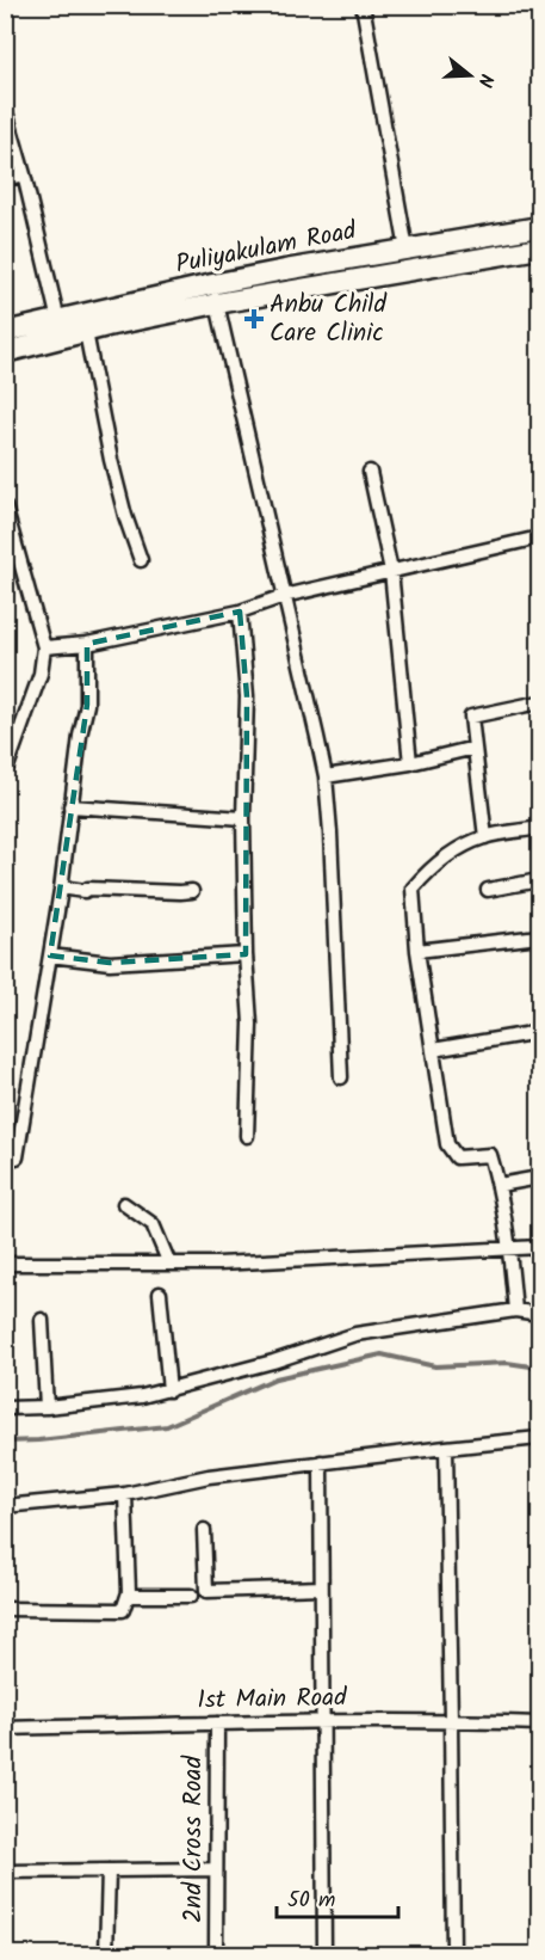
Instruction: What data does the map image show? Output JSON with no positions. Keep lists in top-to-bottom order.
{
  "streets": {
    "main road": ["Puliyakulam Road"],
    "street": ["1st Main Road", "2nd Cross Road"]
  },
  "crossings": [
    ["1st Main Road", "2nd Cross Road"]
  ],
  "places": {
    "health": ["Anbu Child Care Clinic"]
  },
  "scale_bar": "50 m",
  "north": "right"
}
